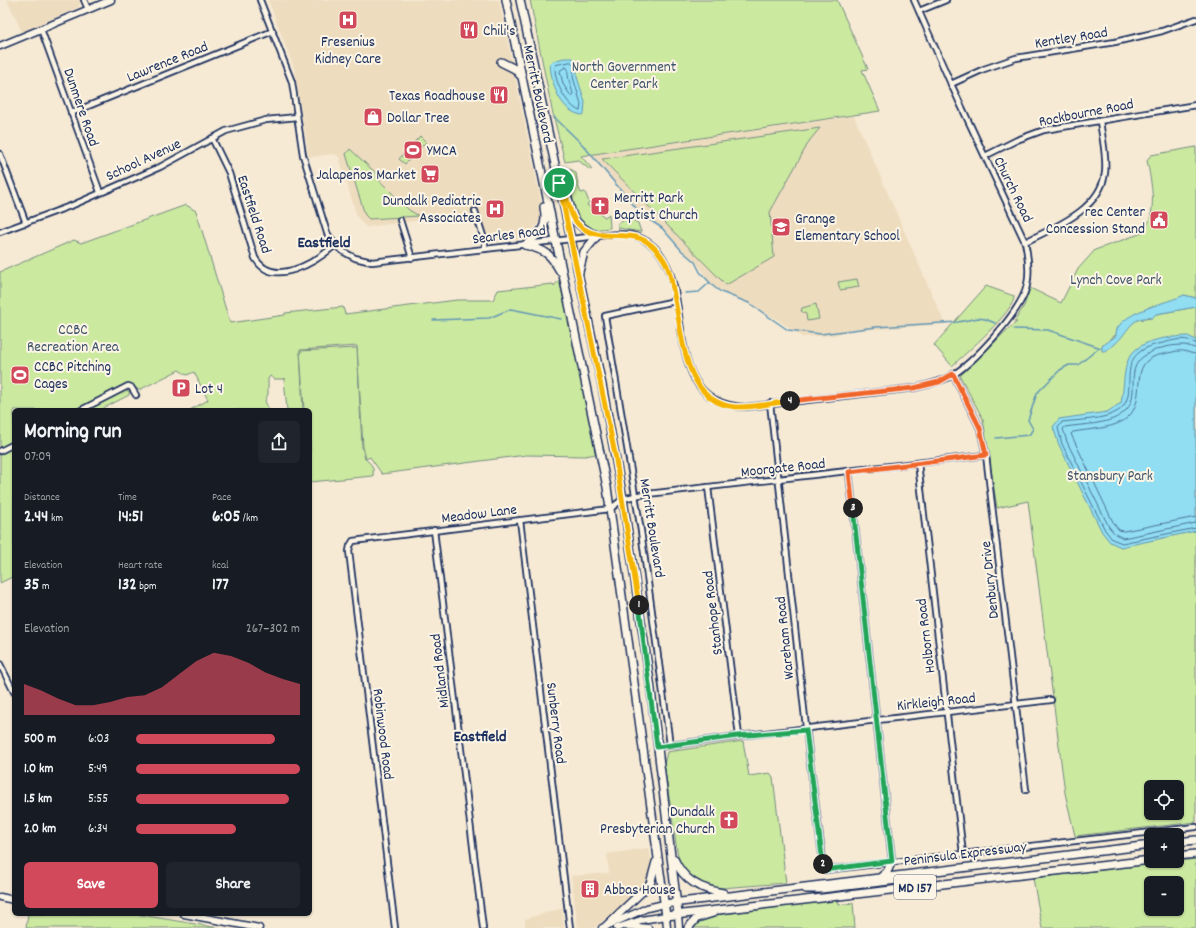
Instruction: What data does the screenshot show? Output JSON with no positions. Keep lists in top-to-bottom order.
{
  "streets": {
    "main road": ["Merritt Boulevard", "Peninsula Expressway", "MD 157"],
    "street": [
      "Kentley Road",
      "Lawrence Road",
      "Dunmere Road",
      "Rockbourne Road",
      "School Avenue",
      "Church Road",
      "Eastfield Road",
      "Searles Road",
      "Moorgate Road",
      "Meadow Lane",
      "Denbury Drive",
      "Stanhope Road",
      "Holborn Road",
      "Wareham Road",
      "Midland Road",
      "Kirkleigh Road",
      "Sunberry Road",
      "Robinwood Road"
    ]
  },
  "crossings": [
    ["Kentley Road", "Church Road"],
    ["Lawrence Road", "Dunmere Road"],
    ["Lawrence Road", "Searles Road"],
    ["Merritt Boulevard", "Searles Road"],
    ["Merritt Boulevard", "Moorgate Road"],
    ["Merritt Boulevard", "Meadow Lane"],
    ["Merritt Boulevard", "Kirkleigh Road"],
    ["Merritt Boulevard", "Peninsula Expressway"],
    ["Merritt Boulevard", "MD 157"],
    ["Dunmere Road", "School Avenue"],
    ["Rockbourne Road", "Church Road"],
    ["School Avenue", "Eastfield Road"],
    ["School Avenue", "Searles Road"],
    ["Church Road", "Searles Road"],
    ["Church Road", "Denbury Drive"],
    ["Eastfield Road", "Searles Road"],
    ["Searles Road", "Denbury Drive"],
    ["Searles Road", "Wareham Road"],
    ["Moorgate Road", "Meadow Lane"],
    ["Moorgate Road", "Denbury Drive"],
    ["Moorgate Road", "Stanhope Road"],
    ["Moorgate Road", "Holborn Road"],
    ["Moorgate Road", "Wareham Road"],
    ["Meadow Lane", "Midland Road"],
    ["Meadow Lane", "Sunberry Road"],
    ["Meadow Lane", "Robinwood Road"],
    ["Denbury Drive", "Kirkleigh Road"],
    ["Stanhope Road", "Kirkleigh Road"],
    ["Holborn Road", "Kirkleigh Road"],
    ["Wareham Road", "Kirkleigh Road"],
    ["Peninsula Expressway", "MD 157"]
  ],
  "districts": ["Eastfield", "Eastfield"],
  "parks": [
    "North Government Center Park",
    "Lynch Cove Park",
    "CCBC Recreation Area",
    "Stansbury Park"
  ],
  "places": {
    "hospital": ["Fresenius Kidney Care", "Dundalk Pediatric Associates"],
    "restaurant": ["Chili's", "Texas Roadhouse"],
    "shop": ["Dollar Tree"],
    "sports": ["YMCA", "CCBC Pitching Cages"],
    "supermarket": ["Jalapeños Market"],
    "church": ["Merritt Park Baptist Church", "Dundalk Presbyterian Church"],
    "public building": ["rec Center Concession Stand"],
    "school or university": ["Grange Elementary School"],
    "parking": ["Lot 4"],
    "building": ["Abbas House"]
  },
  "page": {
    "pins": [
      "4",
      "3",
      "1",
      "2"
    ],
    "heading": ["Morning run", "07:09"],
    "stats": [
      ["Distance", "2.44 km"],
      ["Time", "14:51"],
      ["Pace", "6:05 /km"],
      ["Elevation", "35 m"],
      ["Heart rate", "132 bpm"],
      ["kcal", "177"]
    ],
    "chart": ["Elevation", "267–302 m"],
    "list": [
      {
        "name": "500 m",
        "note": "6:03"
      },
      {
        "name": "1.0 km",
        "note": "5:49"
      },
      {
        "name": "1.5 km",
        "note": "5:55"
      },
      {
        "name": "2.0 km",
        "note": "6:34"
      }
    ],
    "map_buttons": ["+", "−"],
    "buttons": ["Save", "Share"]
  }
}
